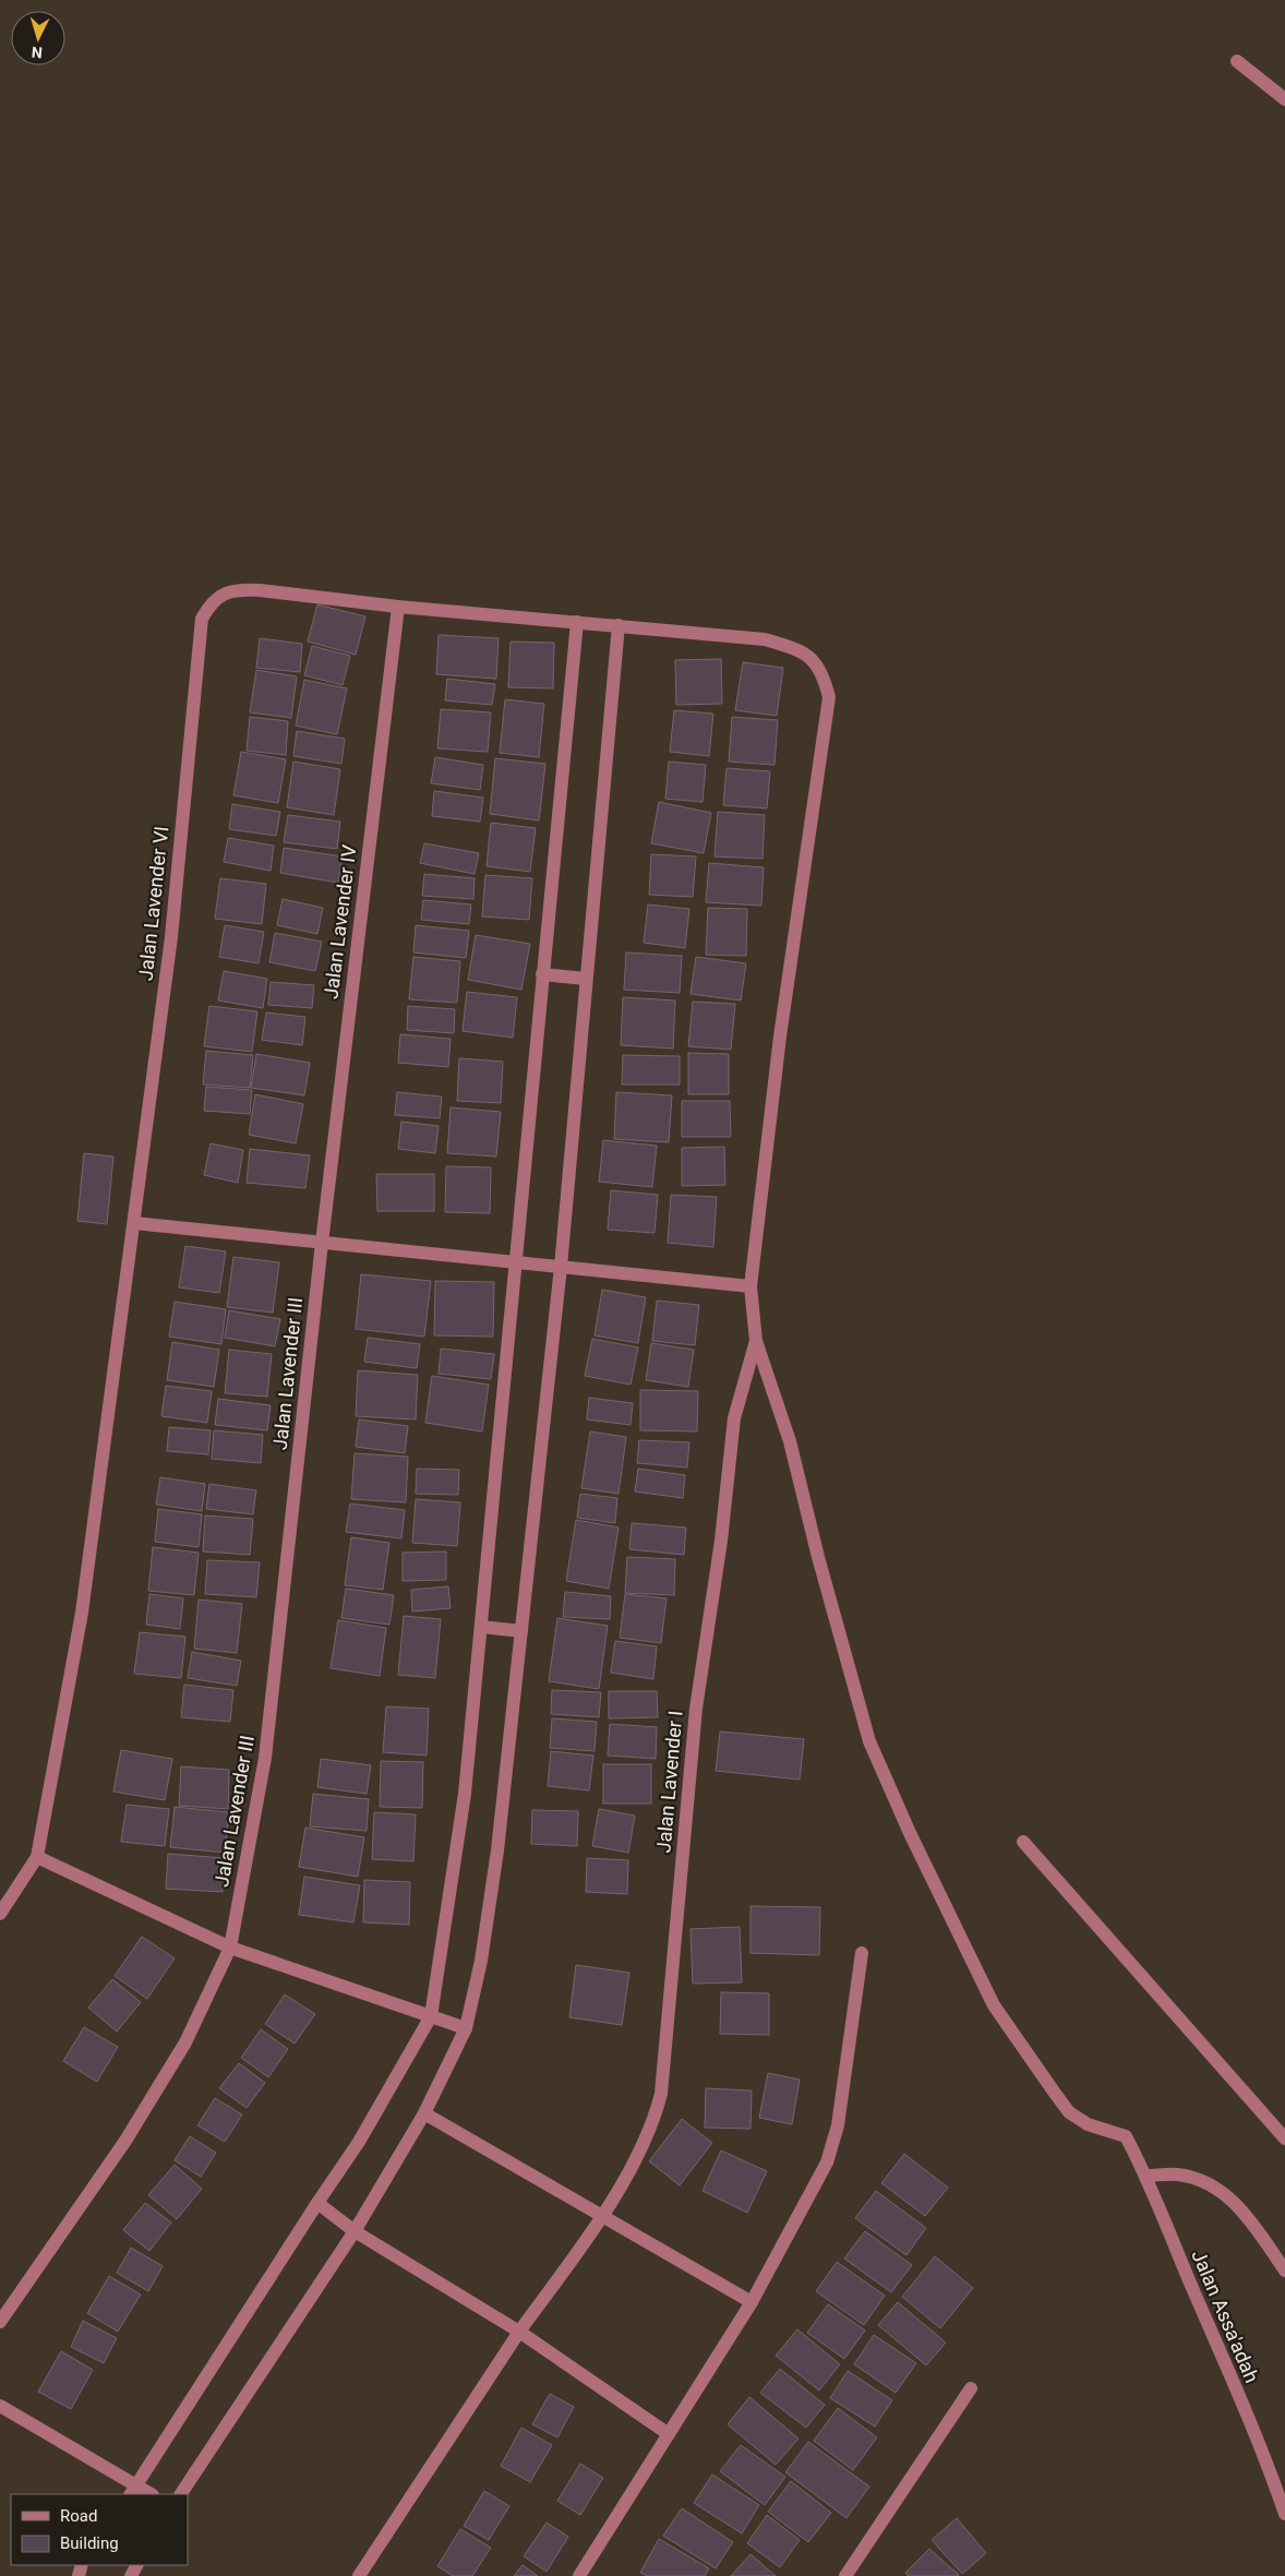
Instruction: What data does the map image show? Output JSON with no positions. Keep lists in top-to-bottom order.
{
  "streets": {
    "street": [
      "Jalan Lavender VI",
      "Jalan Lavender IV",
      "Jalan Lavender III",
      "Jalan Lavender I",
      "Jalan Assa'adah"
    ]
  },
  "crossings": [
    ["Jalan Lavender VI", "Jalan Lavender IV"],
    ["Jalan Lavender IV", "Jalan Lavender III"],
    ["Jalan Lavender I", "Jalan Assa'adah"]
  ],
  "legend": ["Road", "Building"],
  "north": "bottom"
}
